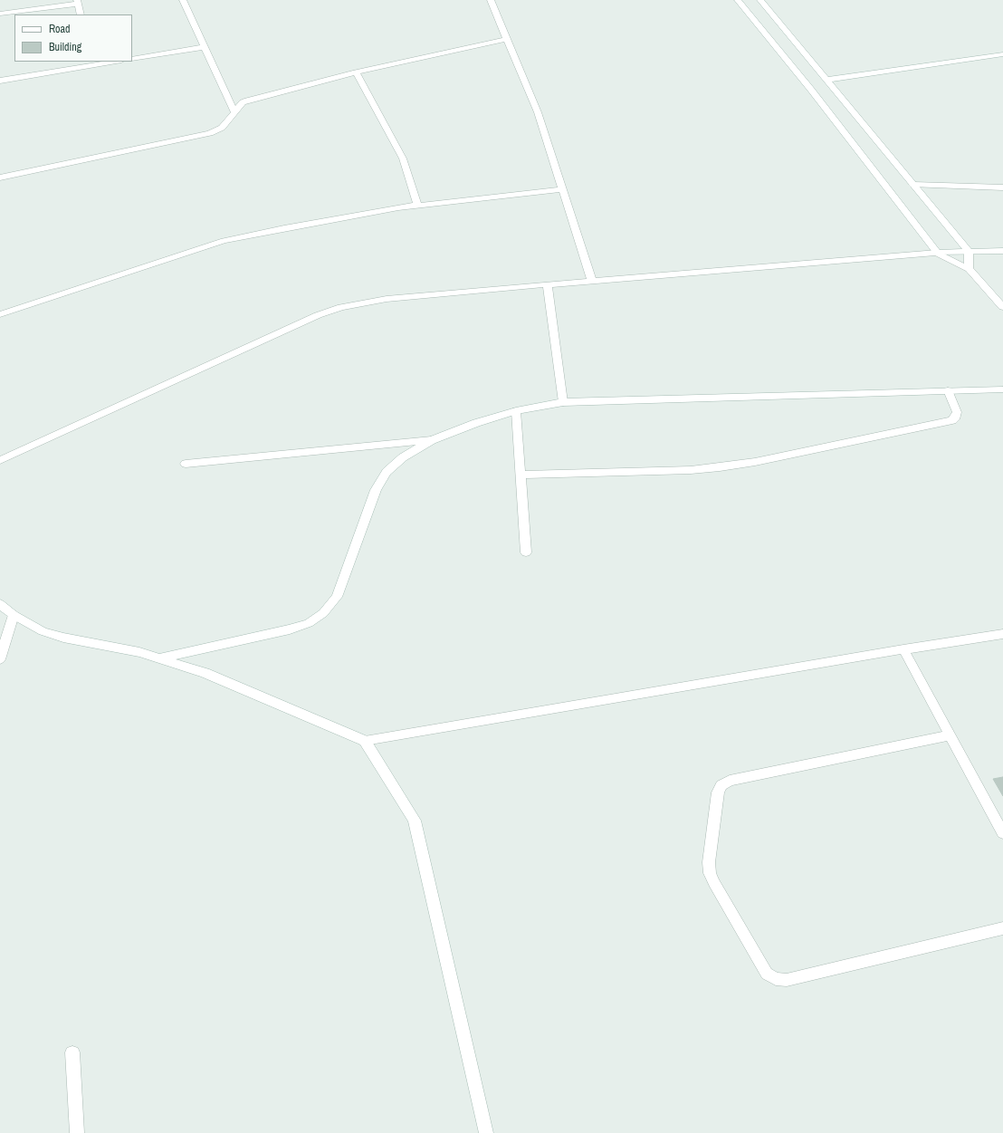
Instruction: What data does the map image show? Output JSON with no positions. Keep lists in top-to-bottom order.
{
  "legend": ["Road", "Building"]
}
